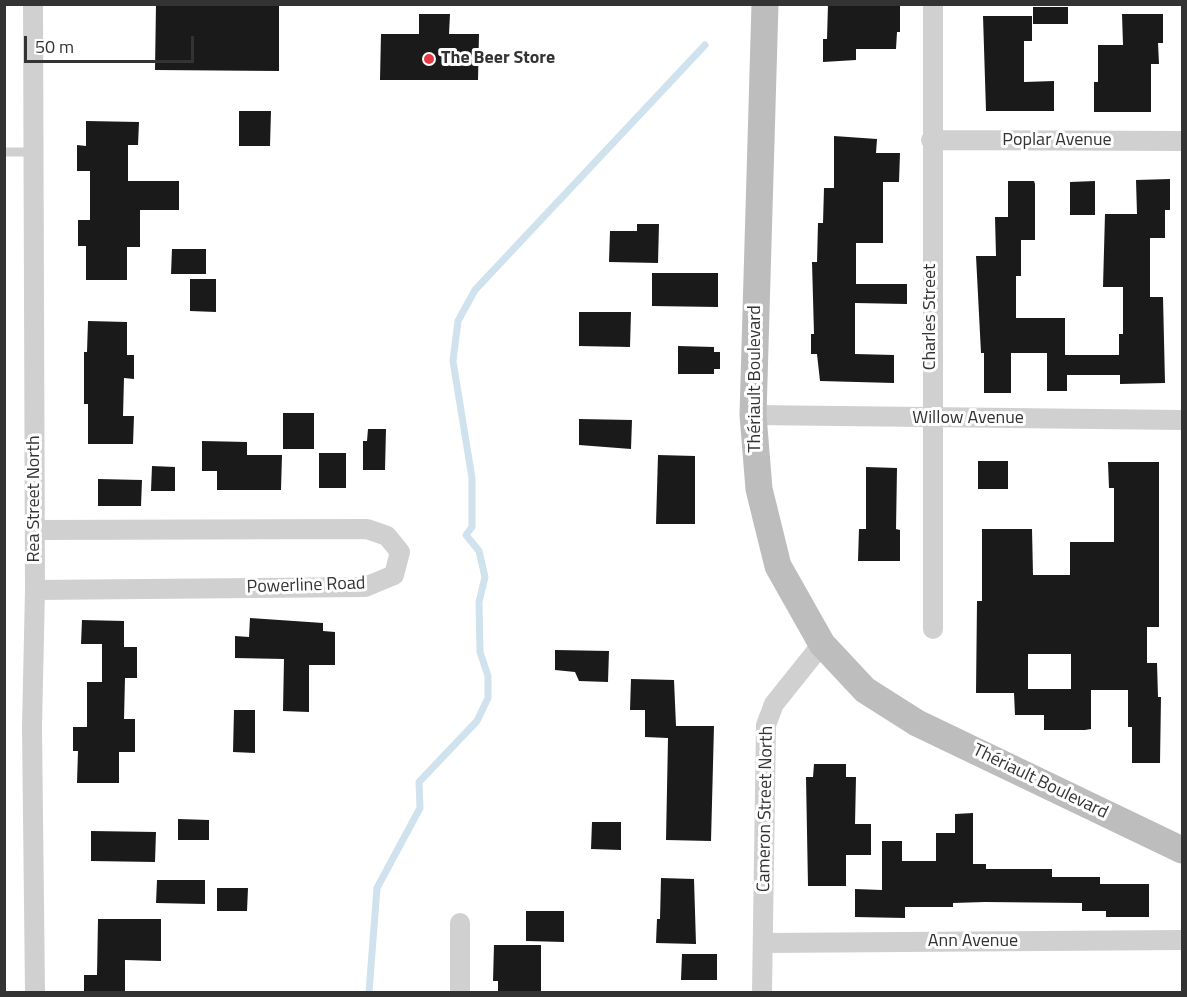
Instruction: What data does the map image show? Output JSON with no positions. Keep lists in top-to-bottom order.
{
  "streets": {
    "main road": ["Thériault Boulevard"],
    "street": [
      "Poplar Avenue",
      "Charles Street",
      "Willow Avenue",
      "Rea Street North",
      "Powerline Road",
      "Cameron Street North",
      "Ann Avenue"
    ]
  },
  "crossings": [
    ["Poplar Avenue", "Charles Street"],
    ["Charles Street", "Willow Avenue"],
    ["Thériault Boulevard", "Willow Avenue"],
    ["Thériault Boulevard", "Cameron Street North"],
    ["Rea Street North", "Powerline Road"],
    ["Cameron Street North", "Ann Avenue"]
  ],
  "places": ["The Beer Store"],
  "scale_bar": "50 m"
}
